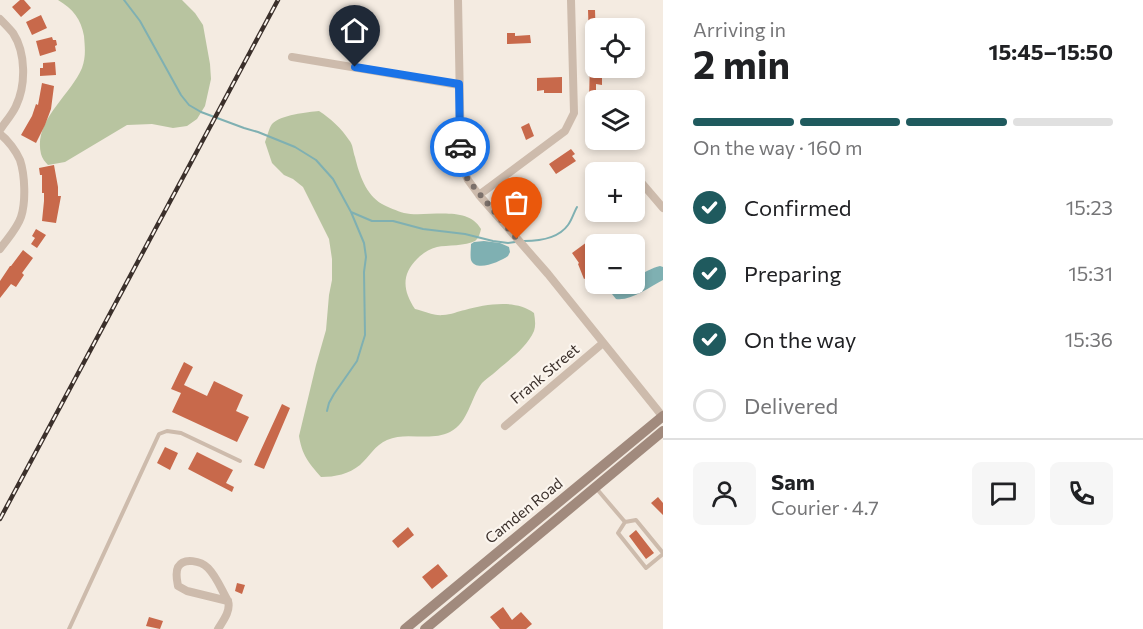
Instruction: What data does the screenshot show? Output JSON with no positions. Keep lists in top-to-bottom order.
{
  "streets": {
    "main road": ["Camden Road"],
    "street": ["Frank Street"]
  },
  "page": {
    "heading": ["2 min", "Arriving in", "15:45–15:50"],
    "panel": ["Sam", "Courier · 4.7"],
    "map_buttons": ["+", "−"],
    "bar": "On the way · 160 m",
    "list": [
      ["Confirmed", "15:23"],
      ["Preparing", "15:31"],
      ["On the way", "15:36"],
      "Delivered"
    ]
  }
}
